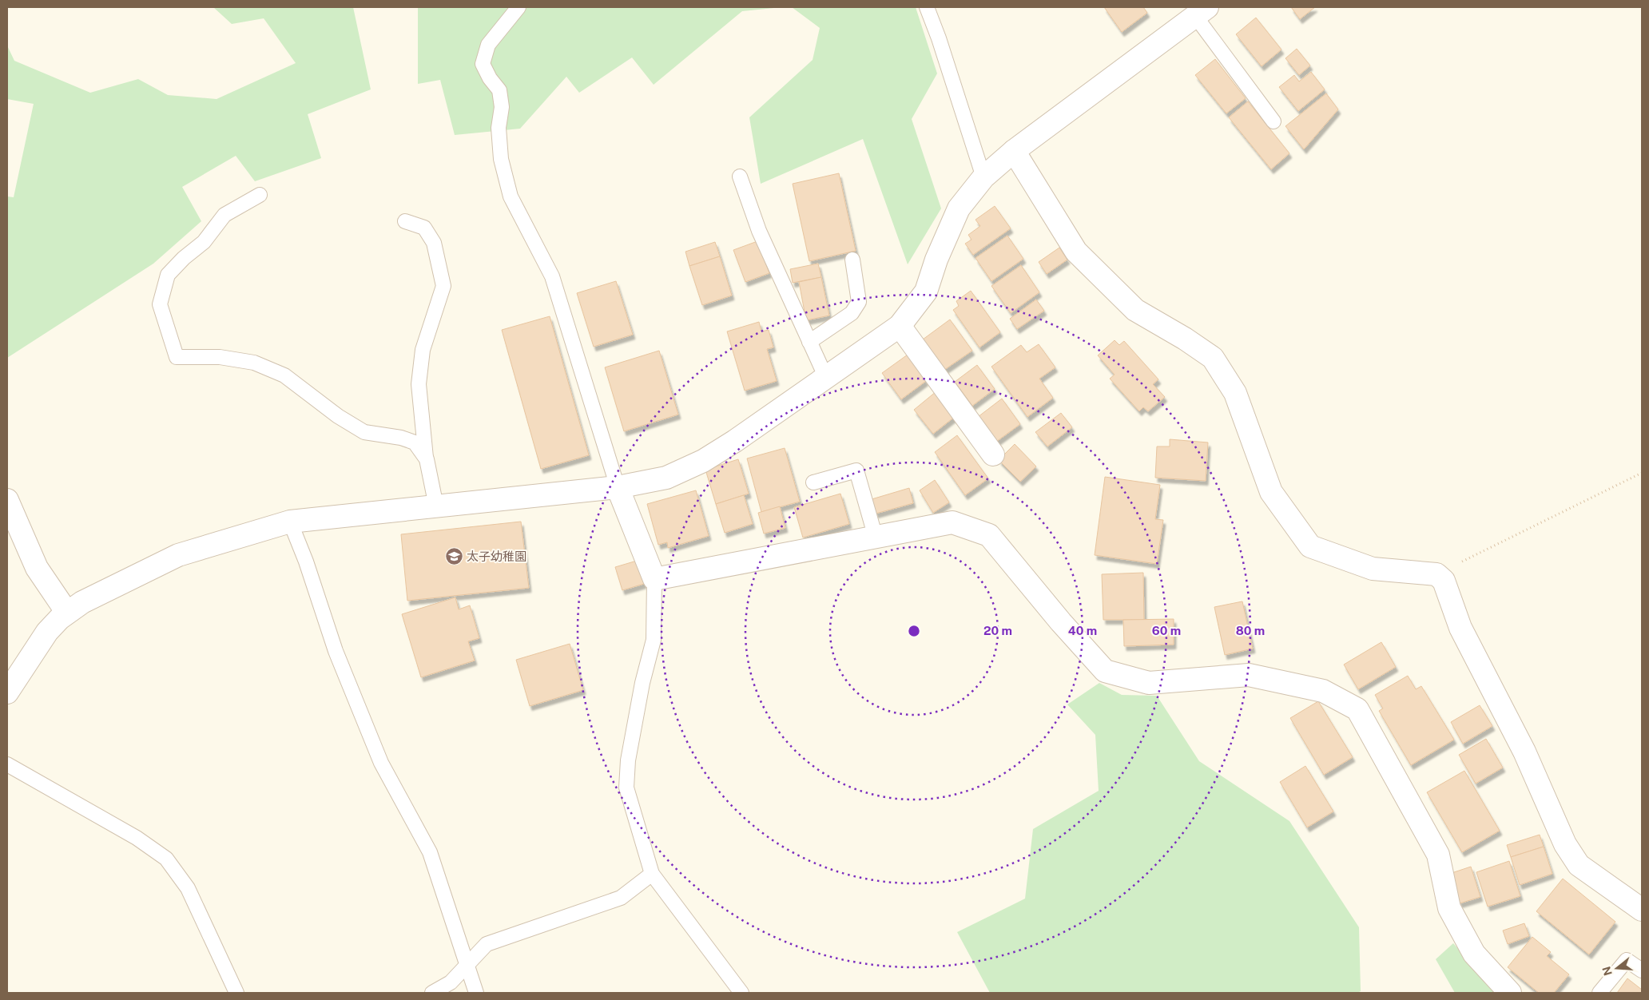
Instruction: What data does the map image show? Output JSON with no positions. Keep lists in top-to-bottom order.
{
  "places": {
    "school or university": ["太子幼稚園"]
  },
  "north": "left",
  "rings": [
    "20 m",
    "40 m",
    "60 m",
    "80 m"
  ]
}
